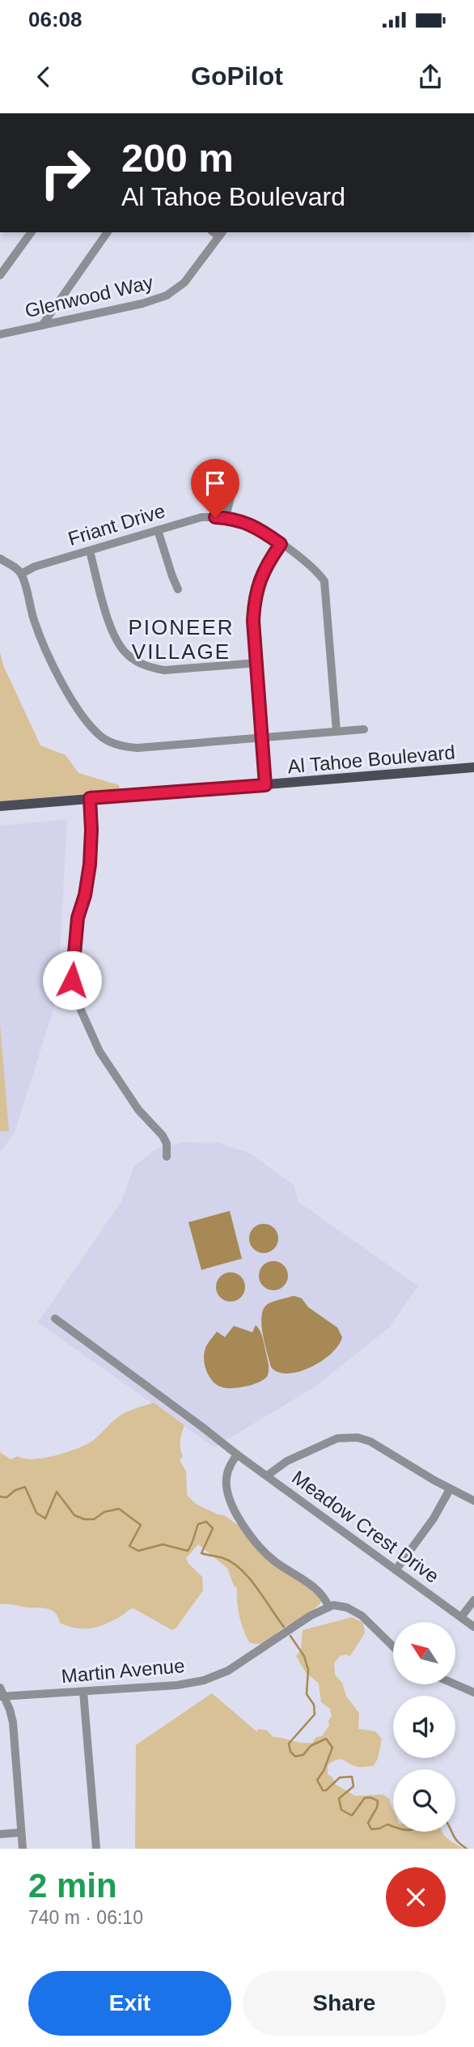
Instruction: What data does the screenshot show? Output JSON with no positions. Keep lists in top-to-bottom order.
{
  "streets": {
    "main road": ["Al Tahoe Boulevard"],
    "street": [
      "Glenwood Way",
      "Friant Drive",
      "Meadow Crest Drive",
      "Martin Avenue"
    ]
  },
  "districts": ["PIONEER VILLAGE"],
  "north": "top left",
  "page": {
    "status": "06:08",
    "header": "GoPilot",
    "turn": ["200 m", "Al Tahoe Boulevard"],
    "heading": ["2 min", "740 m · 06:10"],
    "buttons": ["Exit", "Share"]
  }
}
